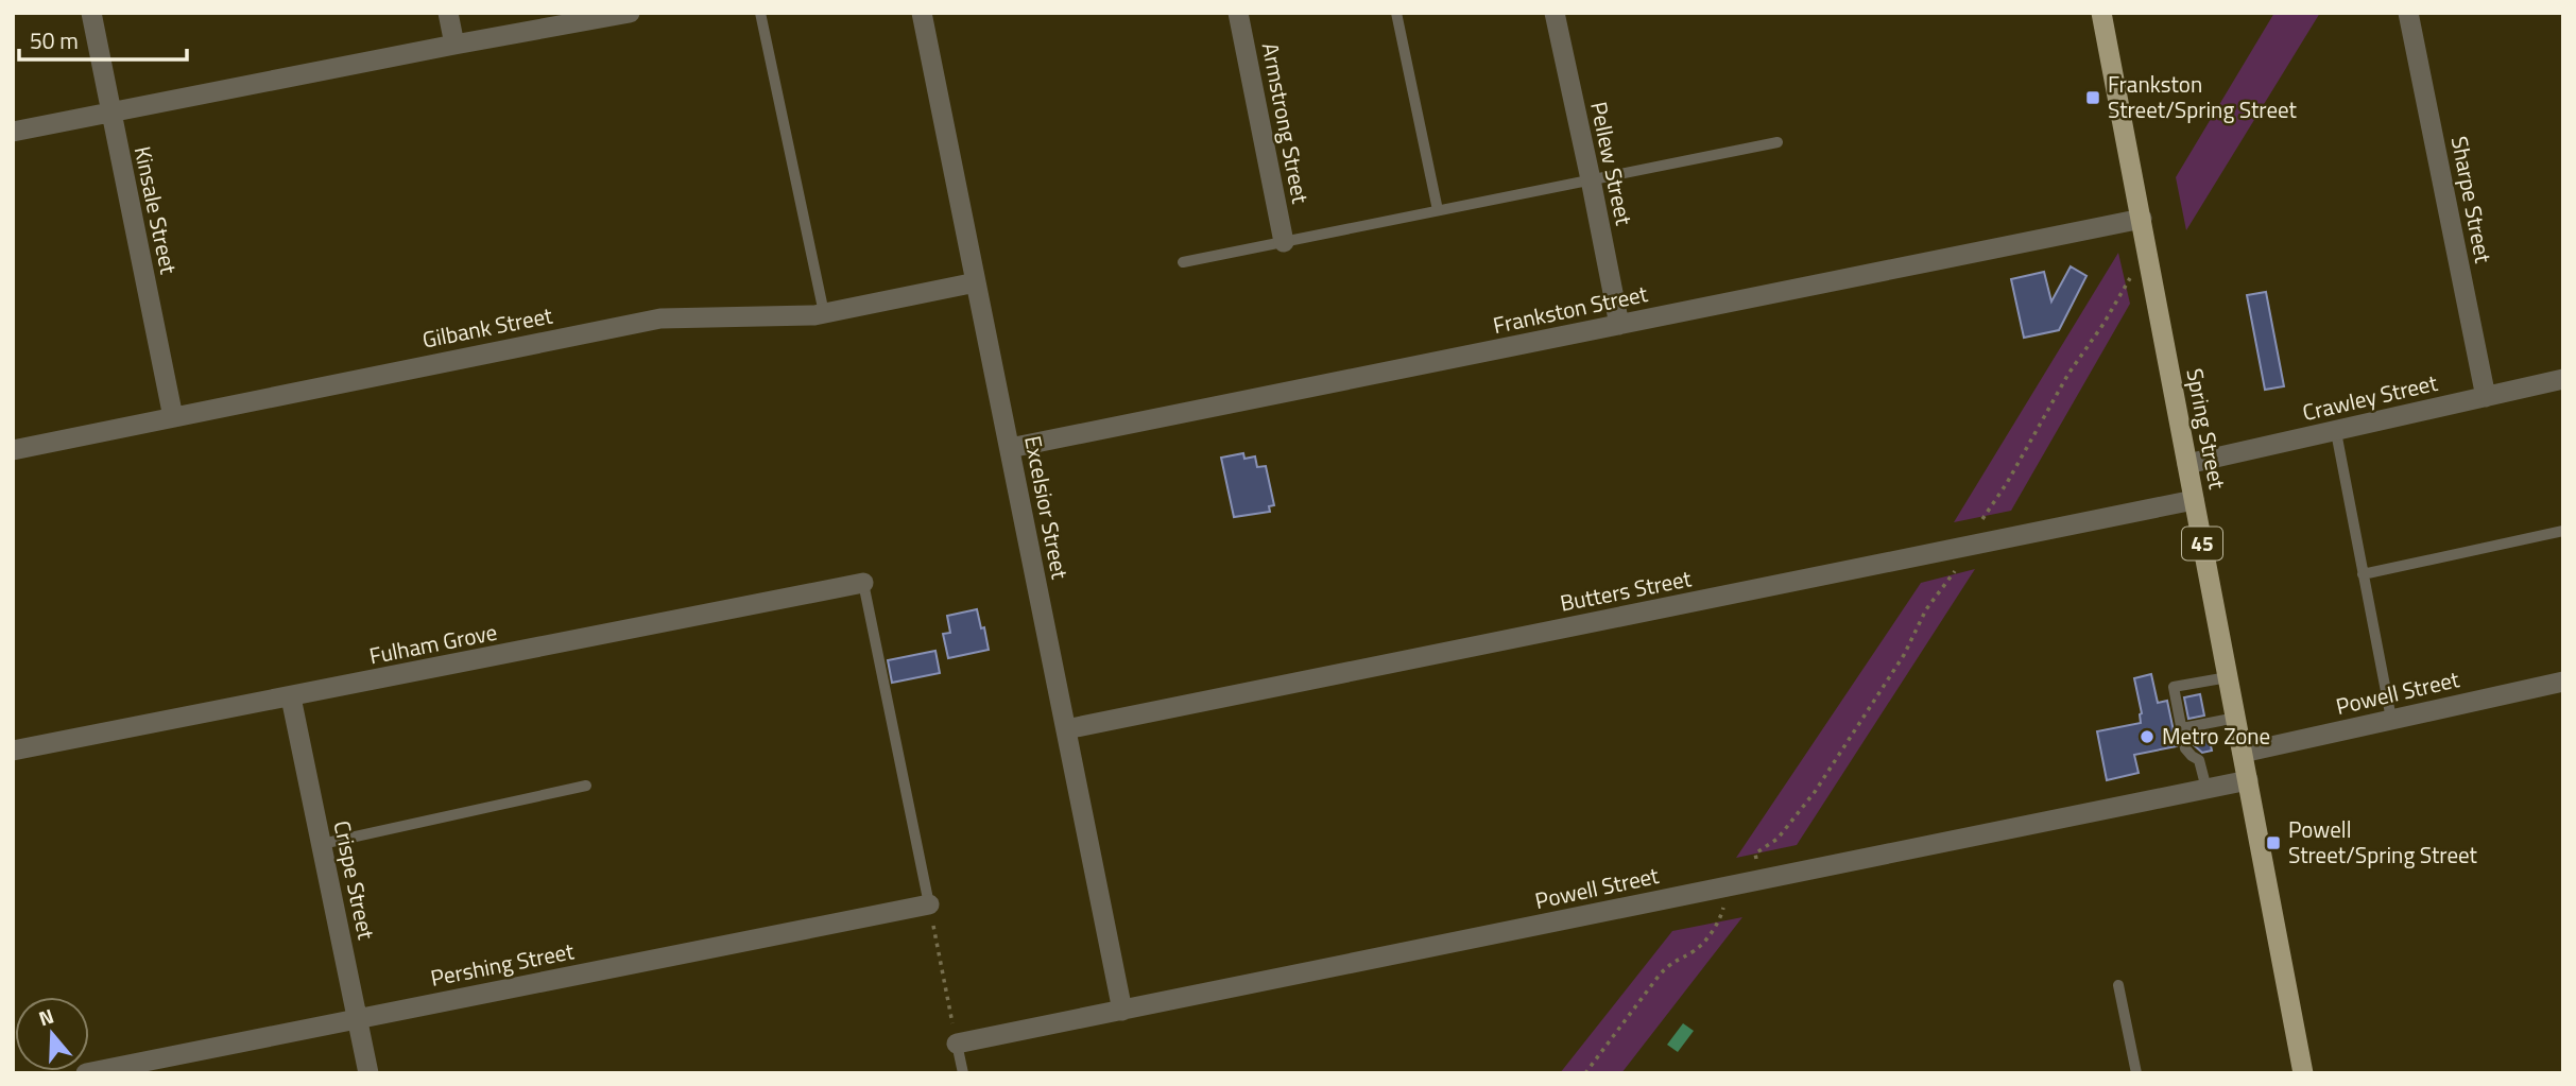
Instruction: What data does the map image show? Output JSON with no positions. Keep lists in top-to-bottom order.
{
  "streets": {
    "main road": ["Spring Street", "45"],
    "street": [
      "Armstrong Street",
      "Pellew Street",
      "Sharpe Street",
      "Kinsale Street",
      "Frankston Street",
      "Gilbank Street",
      "Crawley Street",
      "Excelsior Street",
      "Butters Street",
      "Fulham Grove",
      "Powell Street",
      "Crispe Street",
      "Pershing Street"
    ]
  },
  "crossings": [
    ["Pellew Street", "Frankston Street"],
    ["Sharpe Street", "Crawley Street"],
    ["Kinsale Street", "Gilbank Street"],
    ["Frankston Street", "Spring Street"],
    ["Frankston Street", "Excelsior Street"],
    ["Gilbank Street", "Excelsior Street"],
    ["Crawley Street", "Spring Street"],
    ["Spring Street", "Butters Street"],
    ["Spring Street", "Powell Street"],
    ["Excelsior Street", "Butters Street"],
    ["Excelsior Street", "Powell Street"],
    ["Fulham Grove", "Crispe Street"],
    ["Crispe Street", "Pershing Street"]
  ],
  "places": {
    "transit": ["Frankston Street/Spring Street", "Powell Street/Spring Street"],
    "other": ["Metro Zone"]
  },
  "scale_bar": "50 m",
  "north": "top"
}
